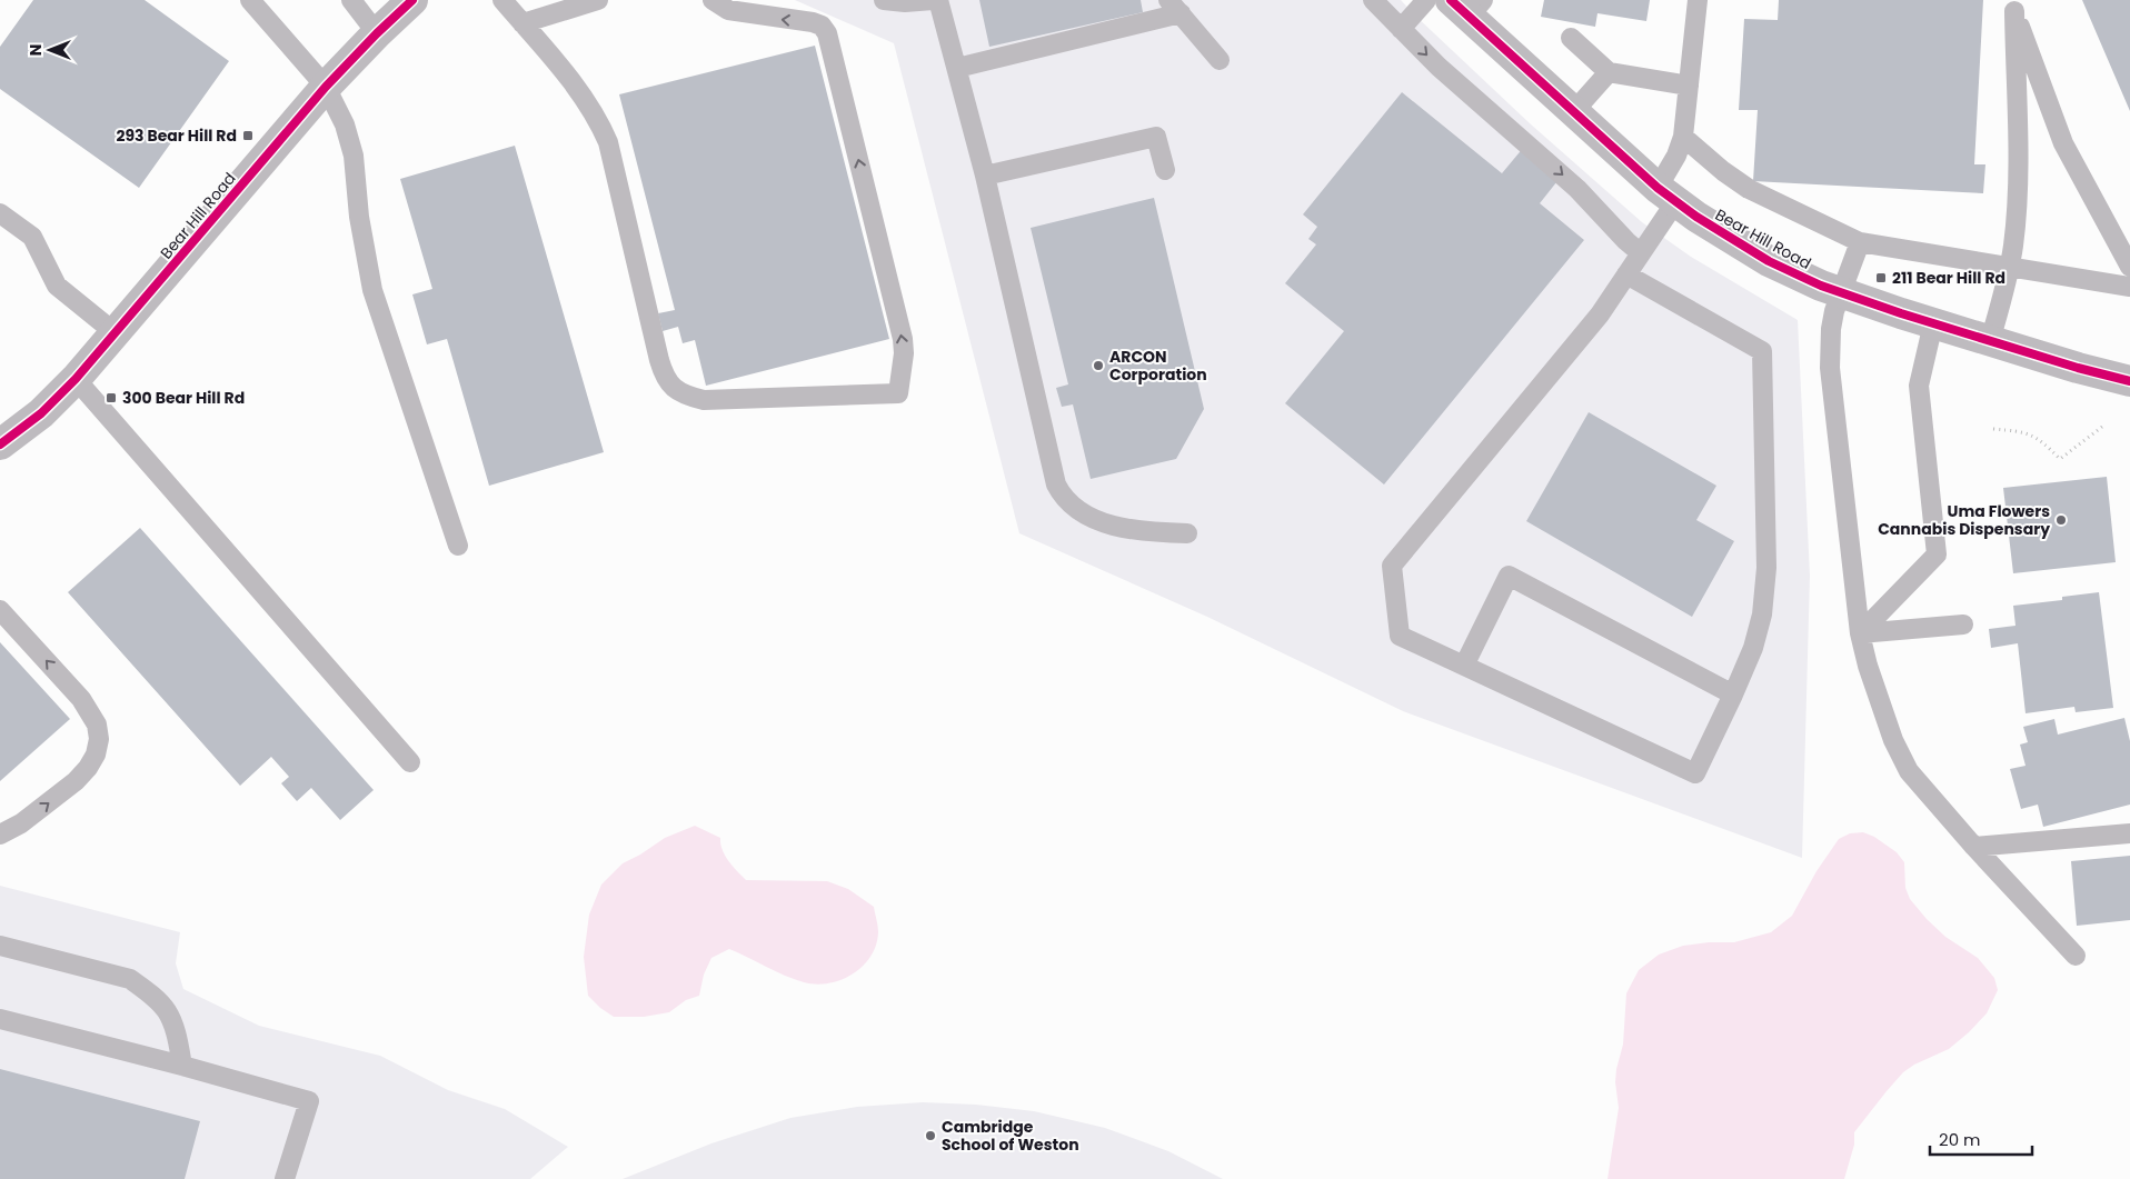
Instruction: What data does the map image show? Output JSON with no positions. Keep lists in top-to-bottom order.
{
  "streets": {
    "street": ["Bear Hill Road"]
  },
  "places": {
    "transit": ["293 Bear Hill Rd", "211 Bear Hill Rd", "300 Bear Hill Rd"],
    "other": ["ARCON Corporation", "Uma Flowers Cannabis Dispensary", "Cambridge School of Weston"]
  },
  "scale_bar": "20 m",
  "north": "left"
}
